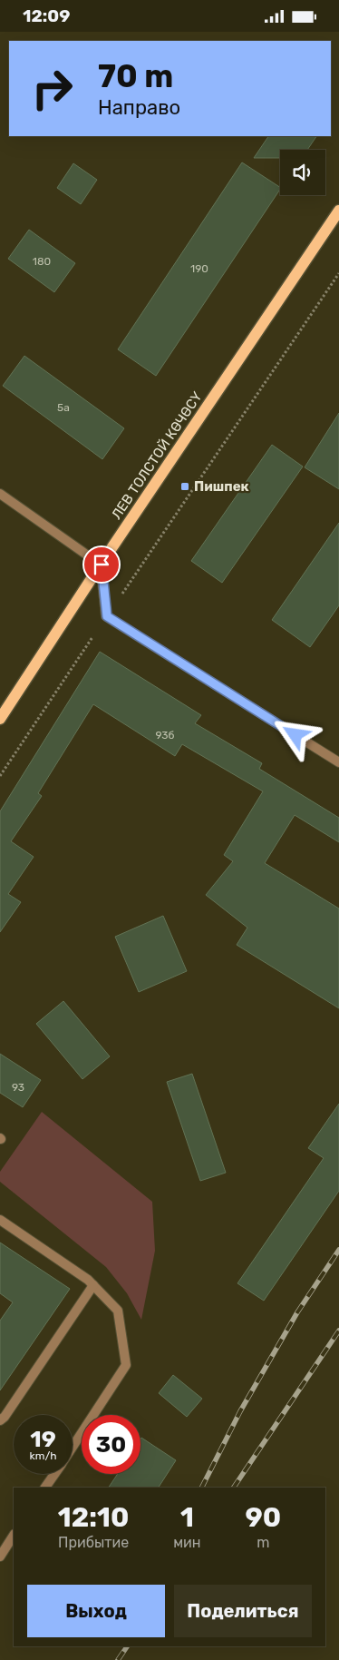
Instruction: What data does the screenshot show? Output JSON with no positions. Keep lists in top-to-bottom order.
{
  "streets": {
    "main road": ["ЛЕВ ТОЛСТОЙ КӨЧӨСҮ"]
  },
  "places": {
    "transit": ["Пишпек"]
  },
  "house_numbers": [
    "180",
    "190",
    "5a",
    "93б",
    "93"
  ],
  "page": {
    "status": "12:09",
    "turn": ["70 m", "Направо"],
    "speed": "19 km/h",
    "limit": "30",
    "eta": [
      "12:10",
      "Прибытие",
      "1",
      "мин",
      "90",
      "m"
    ],
    "buttons": ["Выход", "Поделиться"]
  }
}
